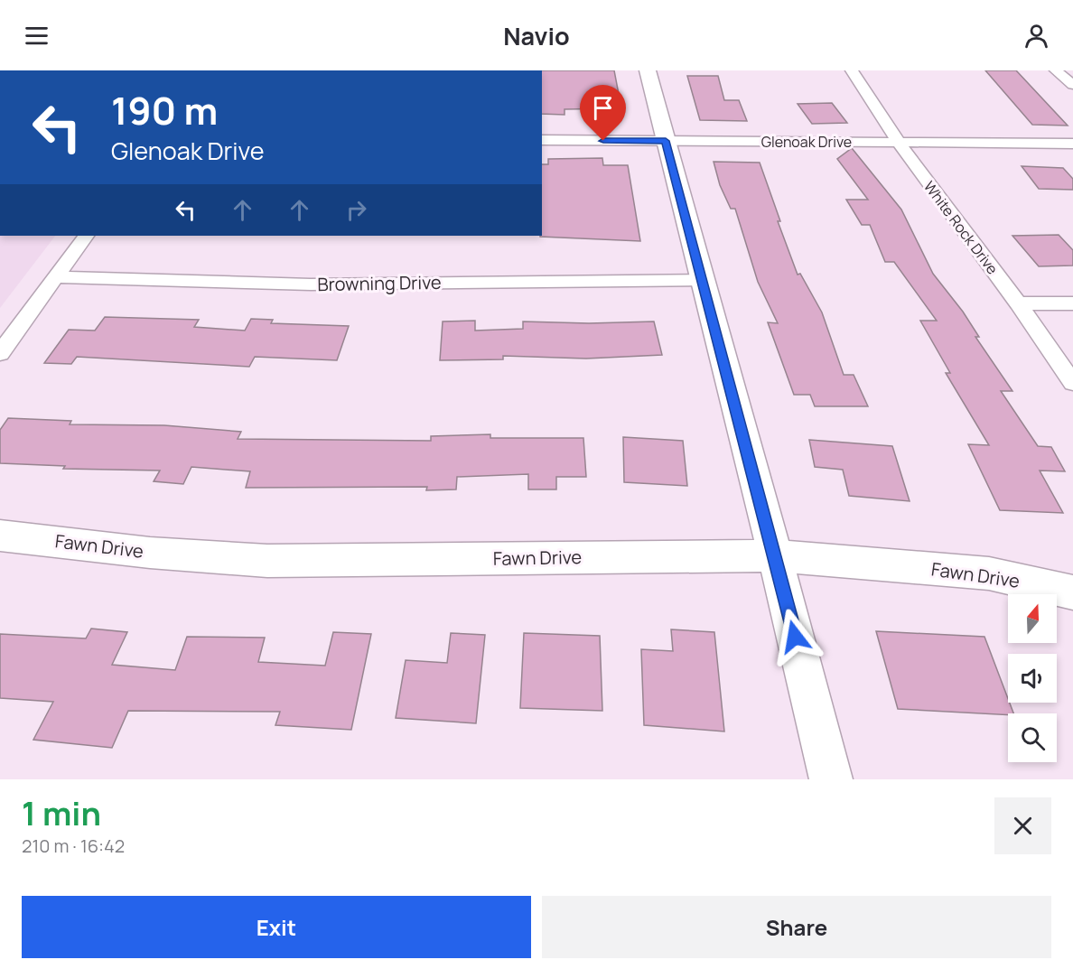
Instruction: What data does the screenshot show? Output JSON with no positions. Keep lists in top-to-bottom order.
{
  "streets": {
    "street": [
      "Glenoak Drive",
      "White Rock Drive",
      "Browning Drive",
      "Fawn Drive"
    ]
  },
  "crossings": [
    ["Glenoak Drive", "White Rock Drive"]
  ],
  "north": "top",
  "page": {
    "header": "Navio",
    "turn": ["190 m", "Glenoak Drive"],
    "heading": ["1 min", "210 m · 16:42"],
    "buttons": ["Exit", "Share"]
  }
}
